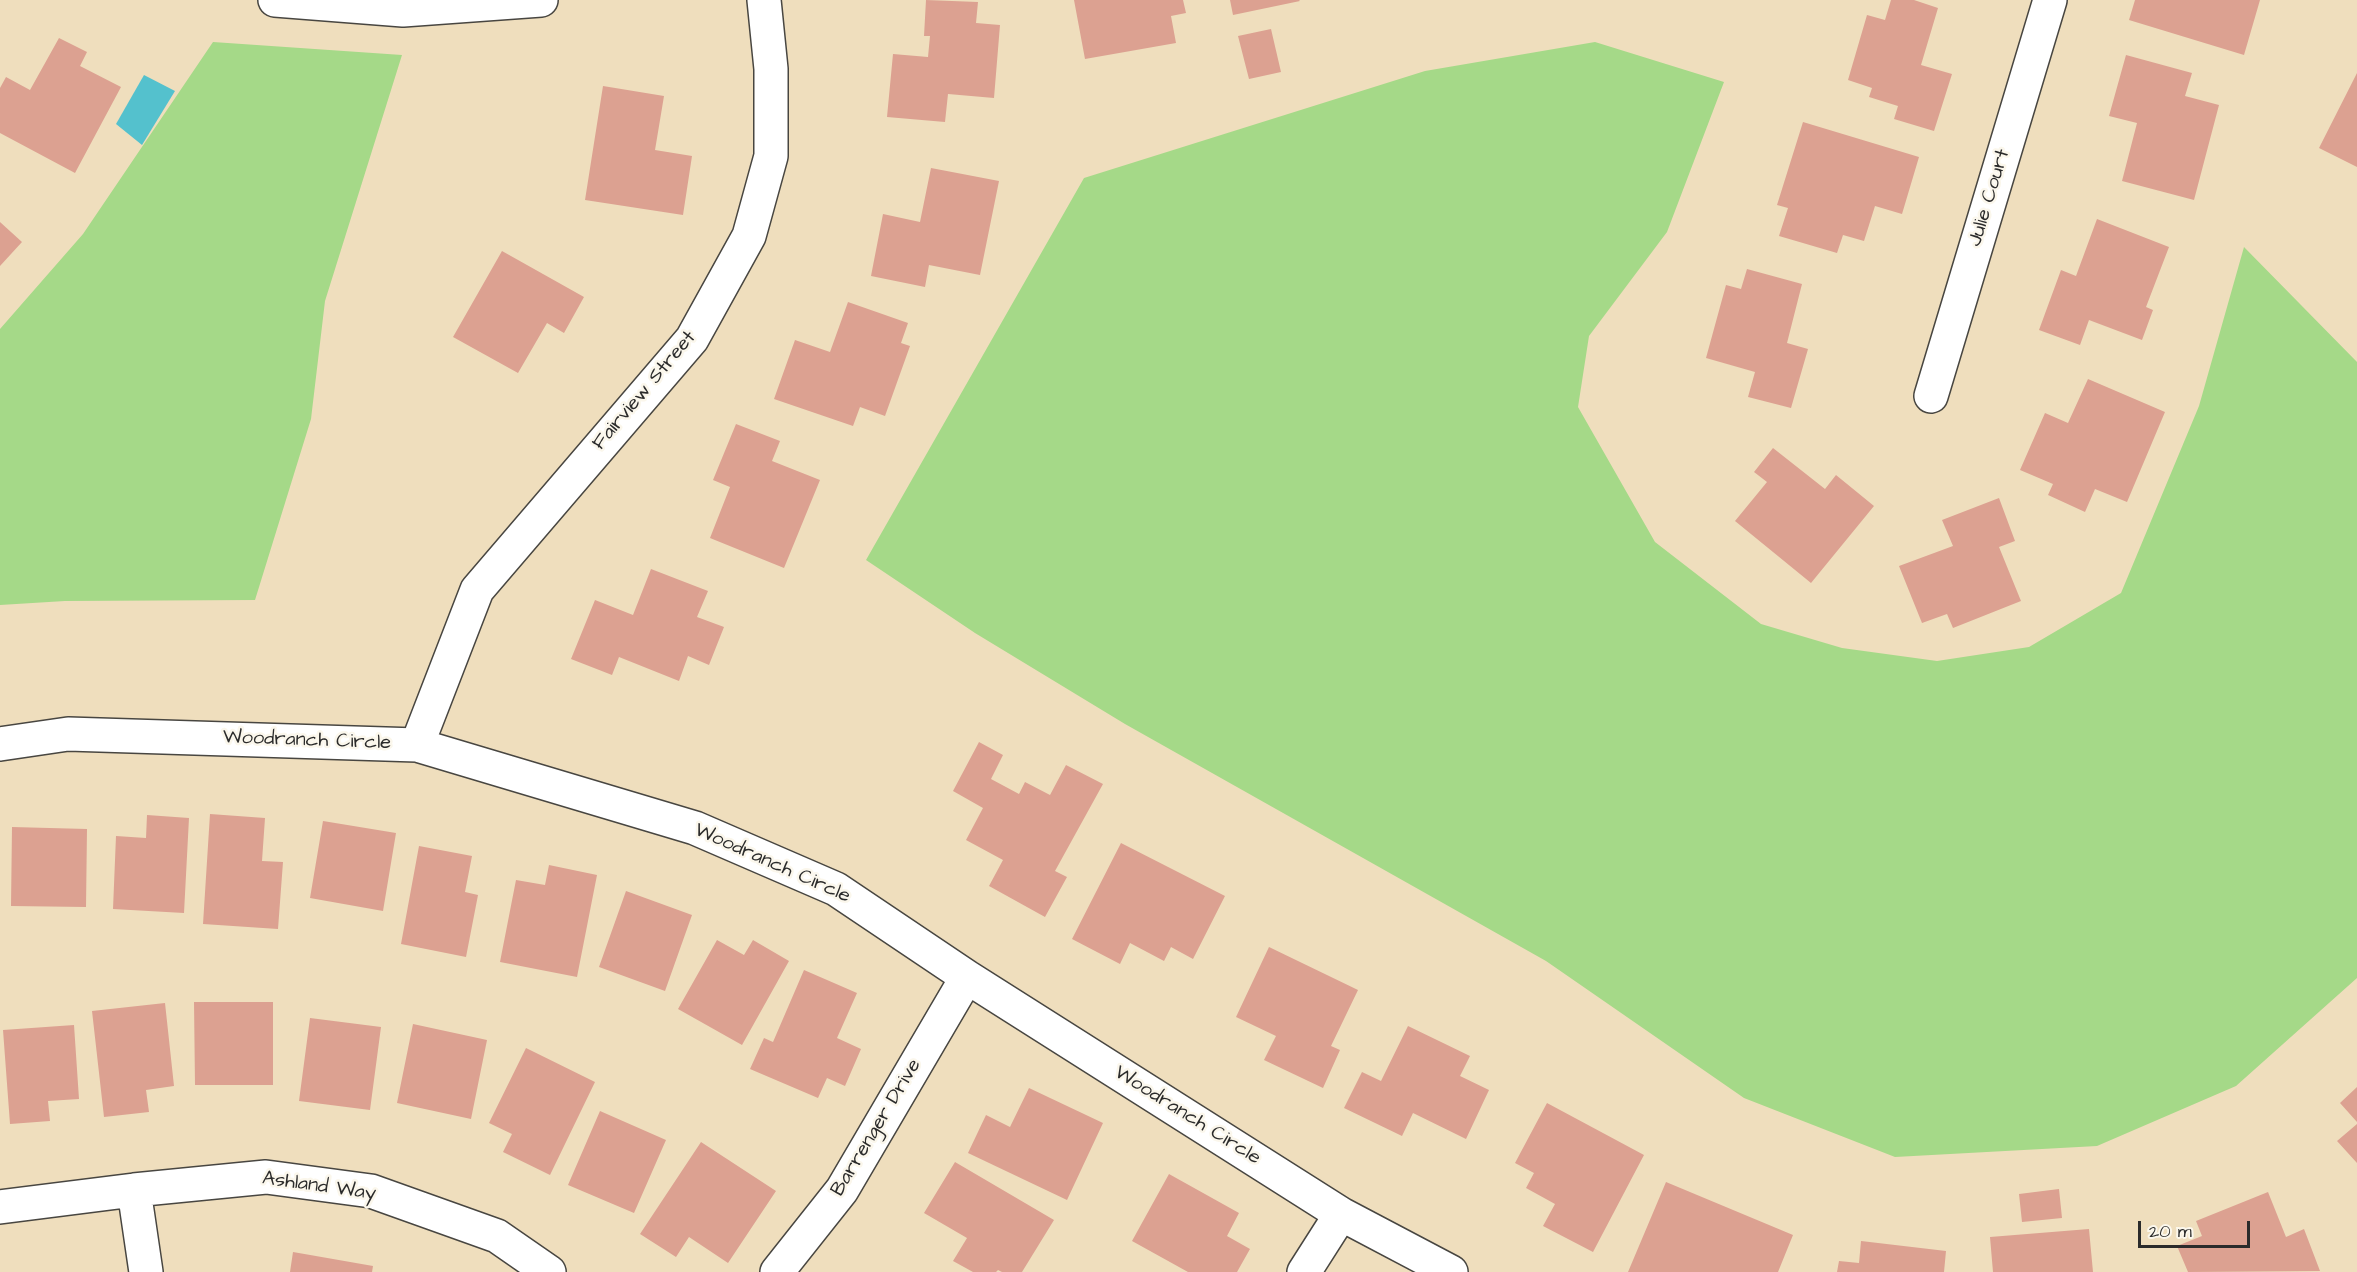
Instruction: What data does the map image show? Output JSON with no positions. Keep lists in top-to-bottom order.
{
  "streets": {
    "street": [
      "Julie Court",
      "Fairview Street",
      "Woodranch Circle",
      "Barrenger Drive",
      "Ashland Way"
    ]
  },
  "crossings": [
    ["Fairview Street", "Woodranch Circle"],
    ["Woodranch Circle", "Barrenger Drive"]
  ],
  "scale_bar": "20 m"
}
